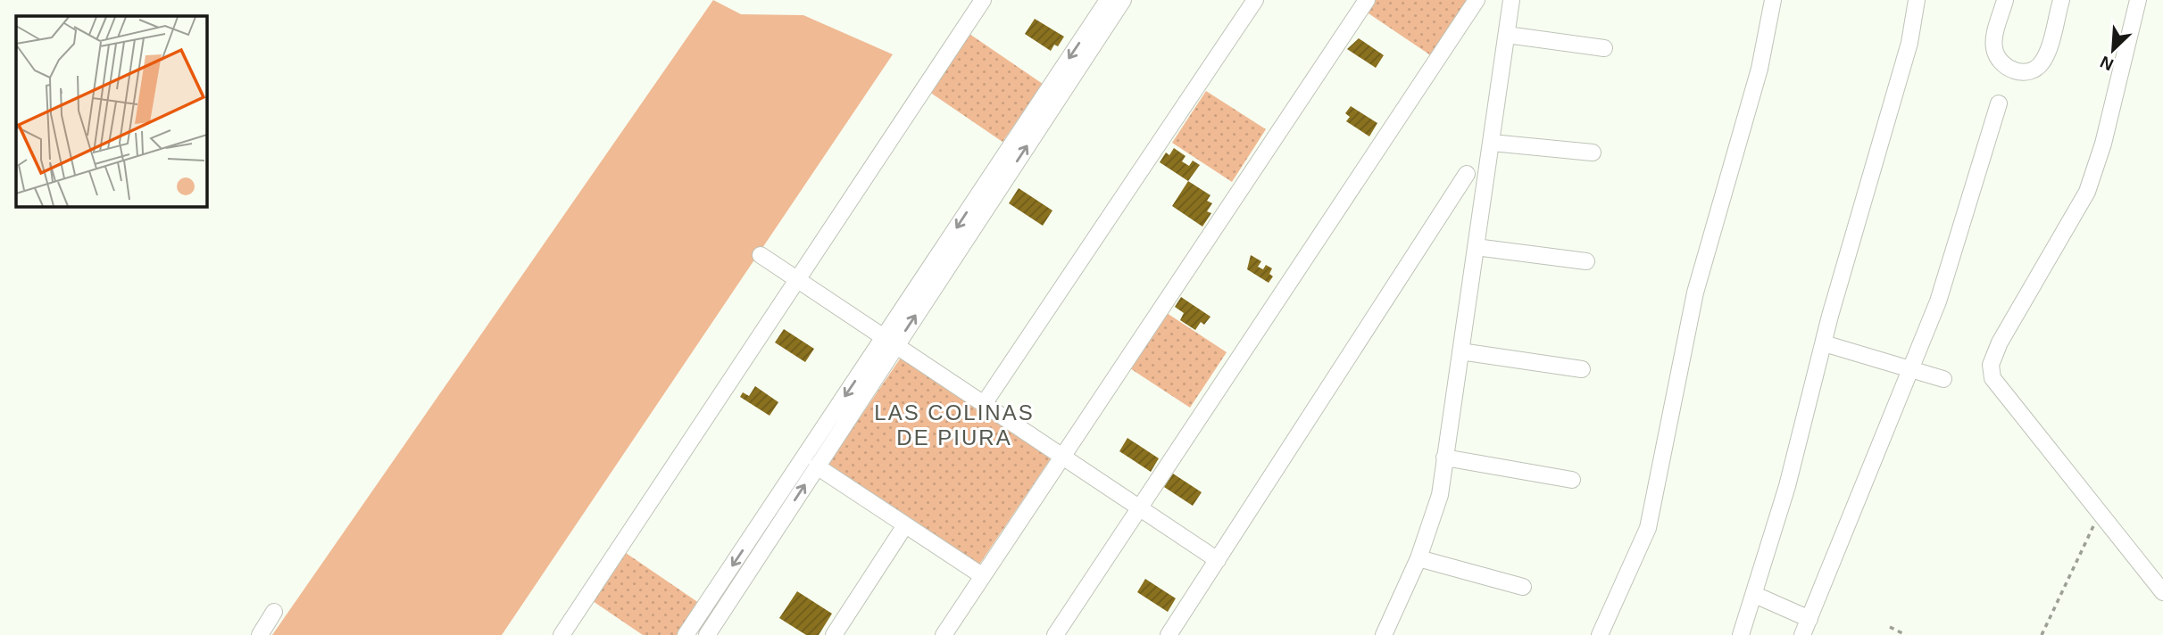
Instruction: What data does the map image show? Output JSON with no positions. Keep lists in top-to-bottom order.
{
  "districts": ["LAS COLINAS DE PIURA"],
  "north": "bottom left"
}
